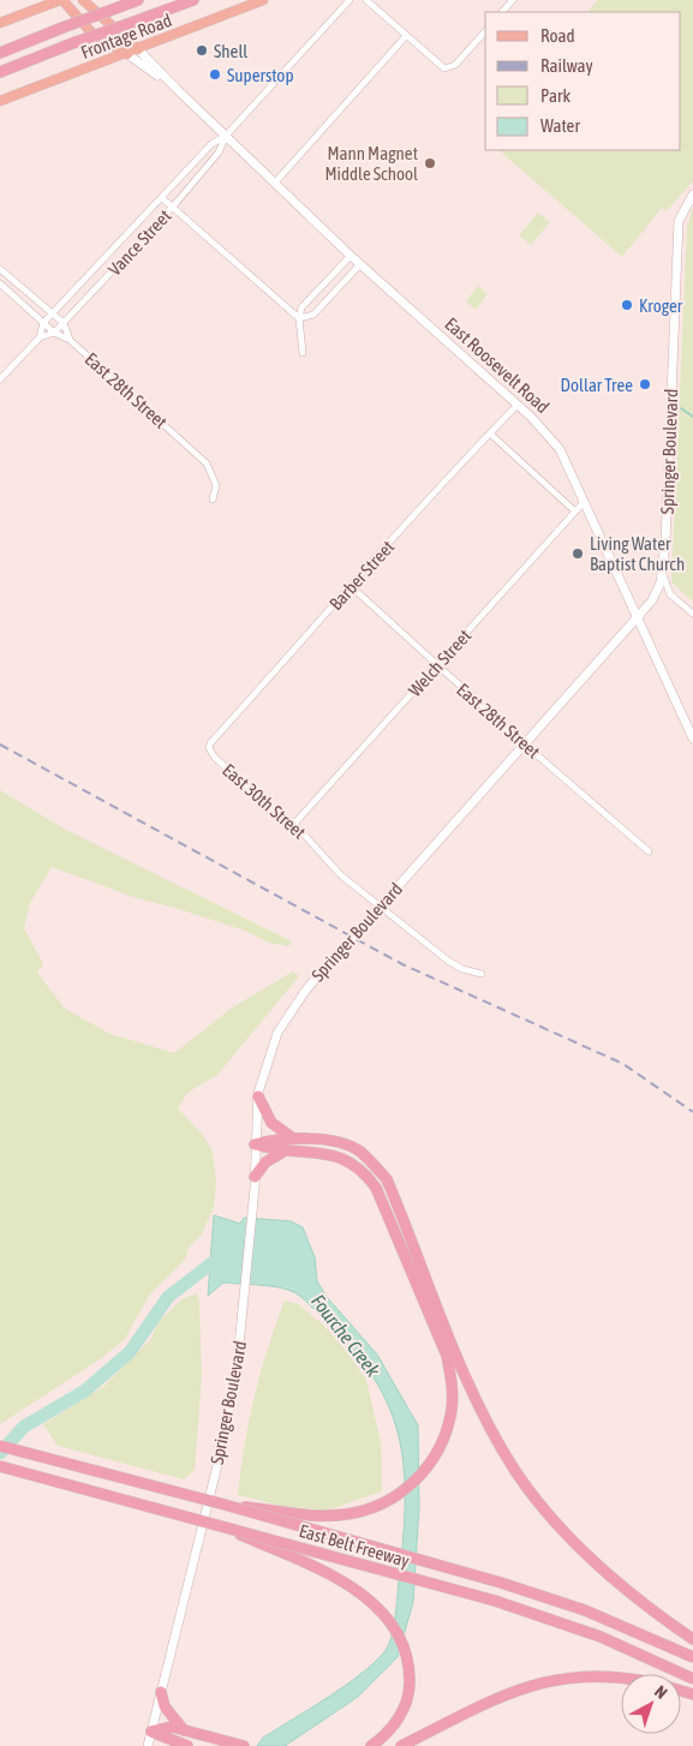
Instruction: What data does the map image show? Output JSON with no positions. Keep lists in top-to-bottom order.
{
  "streets": {
    "highway": ["East Belt Freeway"],
    "main road": ["Frontage Road", "East Roosevelt Road", "Springer Boulevard"],
    "street": [
      "Vance Street",
      "East 28th Street",
      "Barber Street",
      "Welch Street",
      "East 30th Street"
    ]
  },
  "crossings": [
    ["Frontage Road", "East Roosevelt Road"],
    ["Vance Street", "East Roosevelt Road"],
    ["Vance Street", "East 28th Street"],
    ["East Roosevelt Road", "Springer Boulevard"],
    ["East Roosevelt Road", "Barber Street"],
    ["East Roosevelt Road", "Welch Street"],
    ["East 28th Street", "Springer Boulevard"],
    ["East 28th Street", "Barber Street"],
    ["East 28th Street", "Welch Street"],
    ["Springer Boulevard", "East 30th Street"],
    ["Barber Street", "East 30th Street"],
    ["Welch Street", "East 30th Street"]
  ],
  "water": ["Fourche Creek"],
  "places": [
    "Shell",
    "Superstop",
    "Mann Magnet Middle School",
    "Kroger",
    "Dollar Tree",
    "Living Water Baptist Church"
  ],
  "legend": [
    "Road",
    "Railway",
    "Park",
    "Water"
  ],
  "north": "top right"
}
